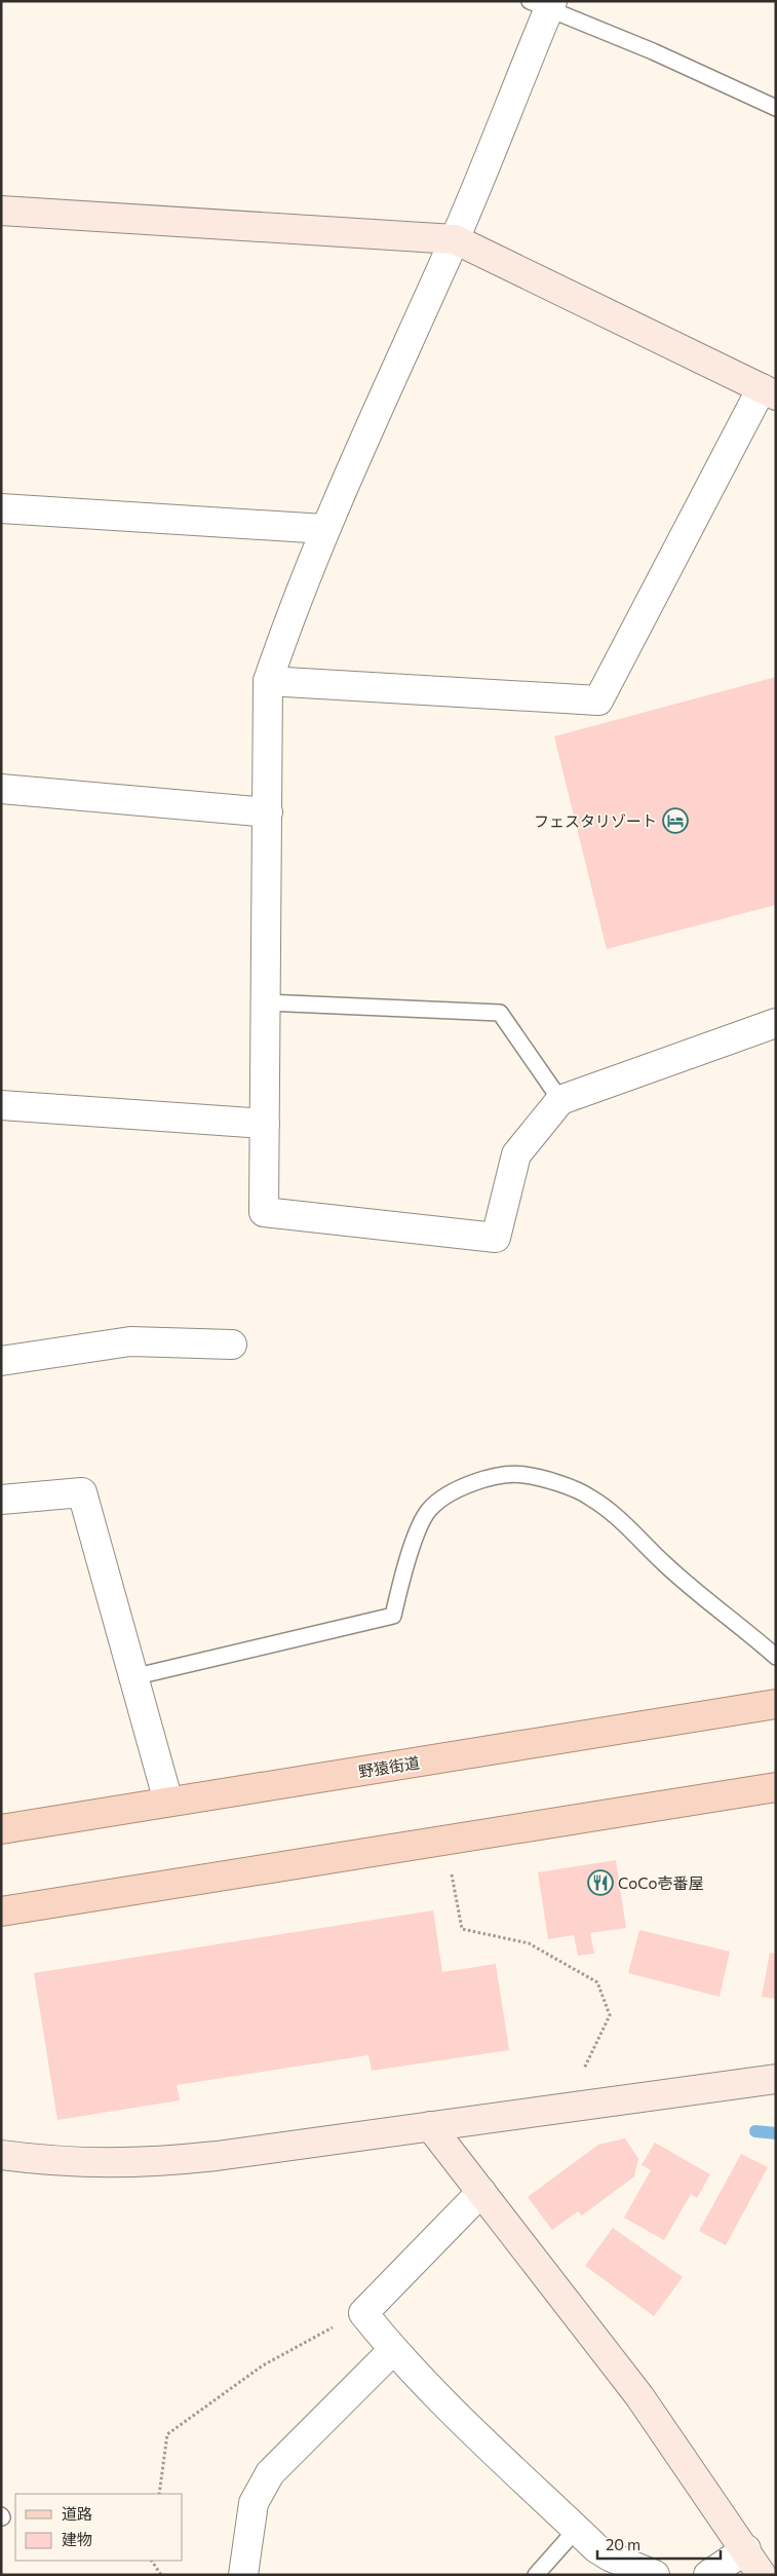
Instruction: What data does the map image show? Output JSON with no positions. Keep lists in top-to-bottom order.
{
  "streets": {
    "main road": ["野猿街道"]
  },
  "places": {
    "hotel": ["フェスタリゾート"],
    "restaurant": ["CoCo壱番屋"]
  },
  "legend": ["道路", "建物"],
  "scale_bar": "20 m"
}
